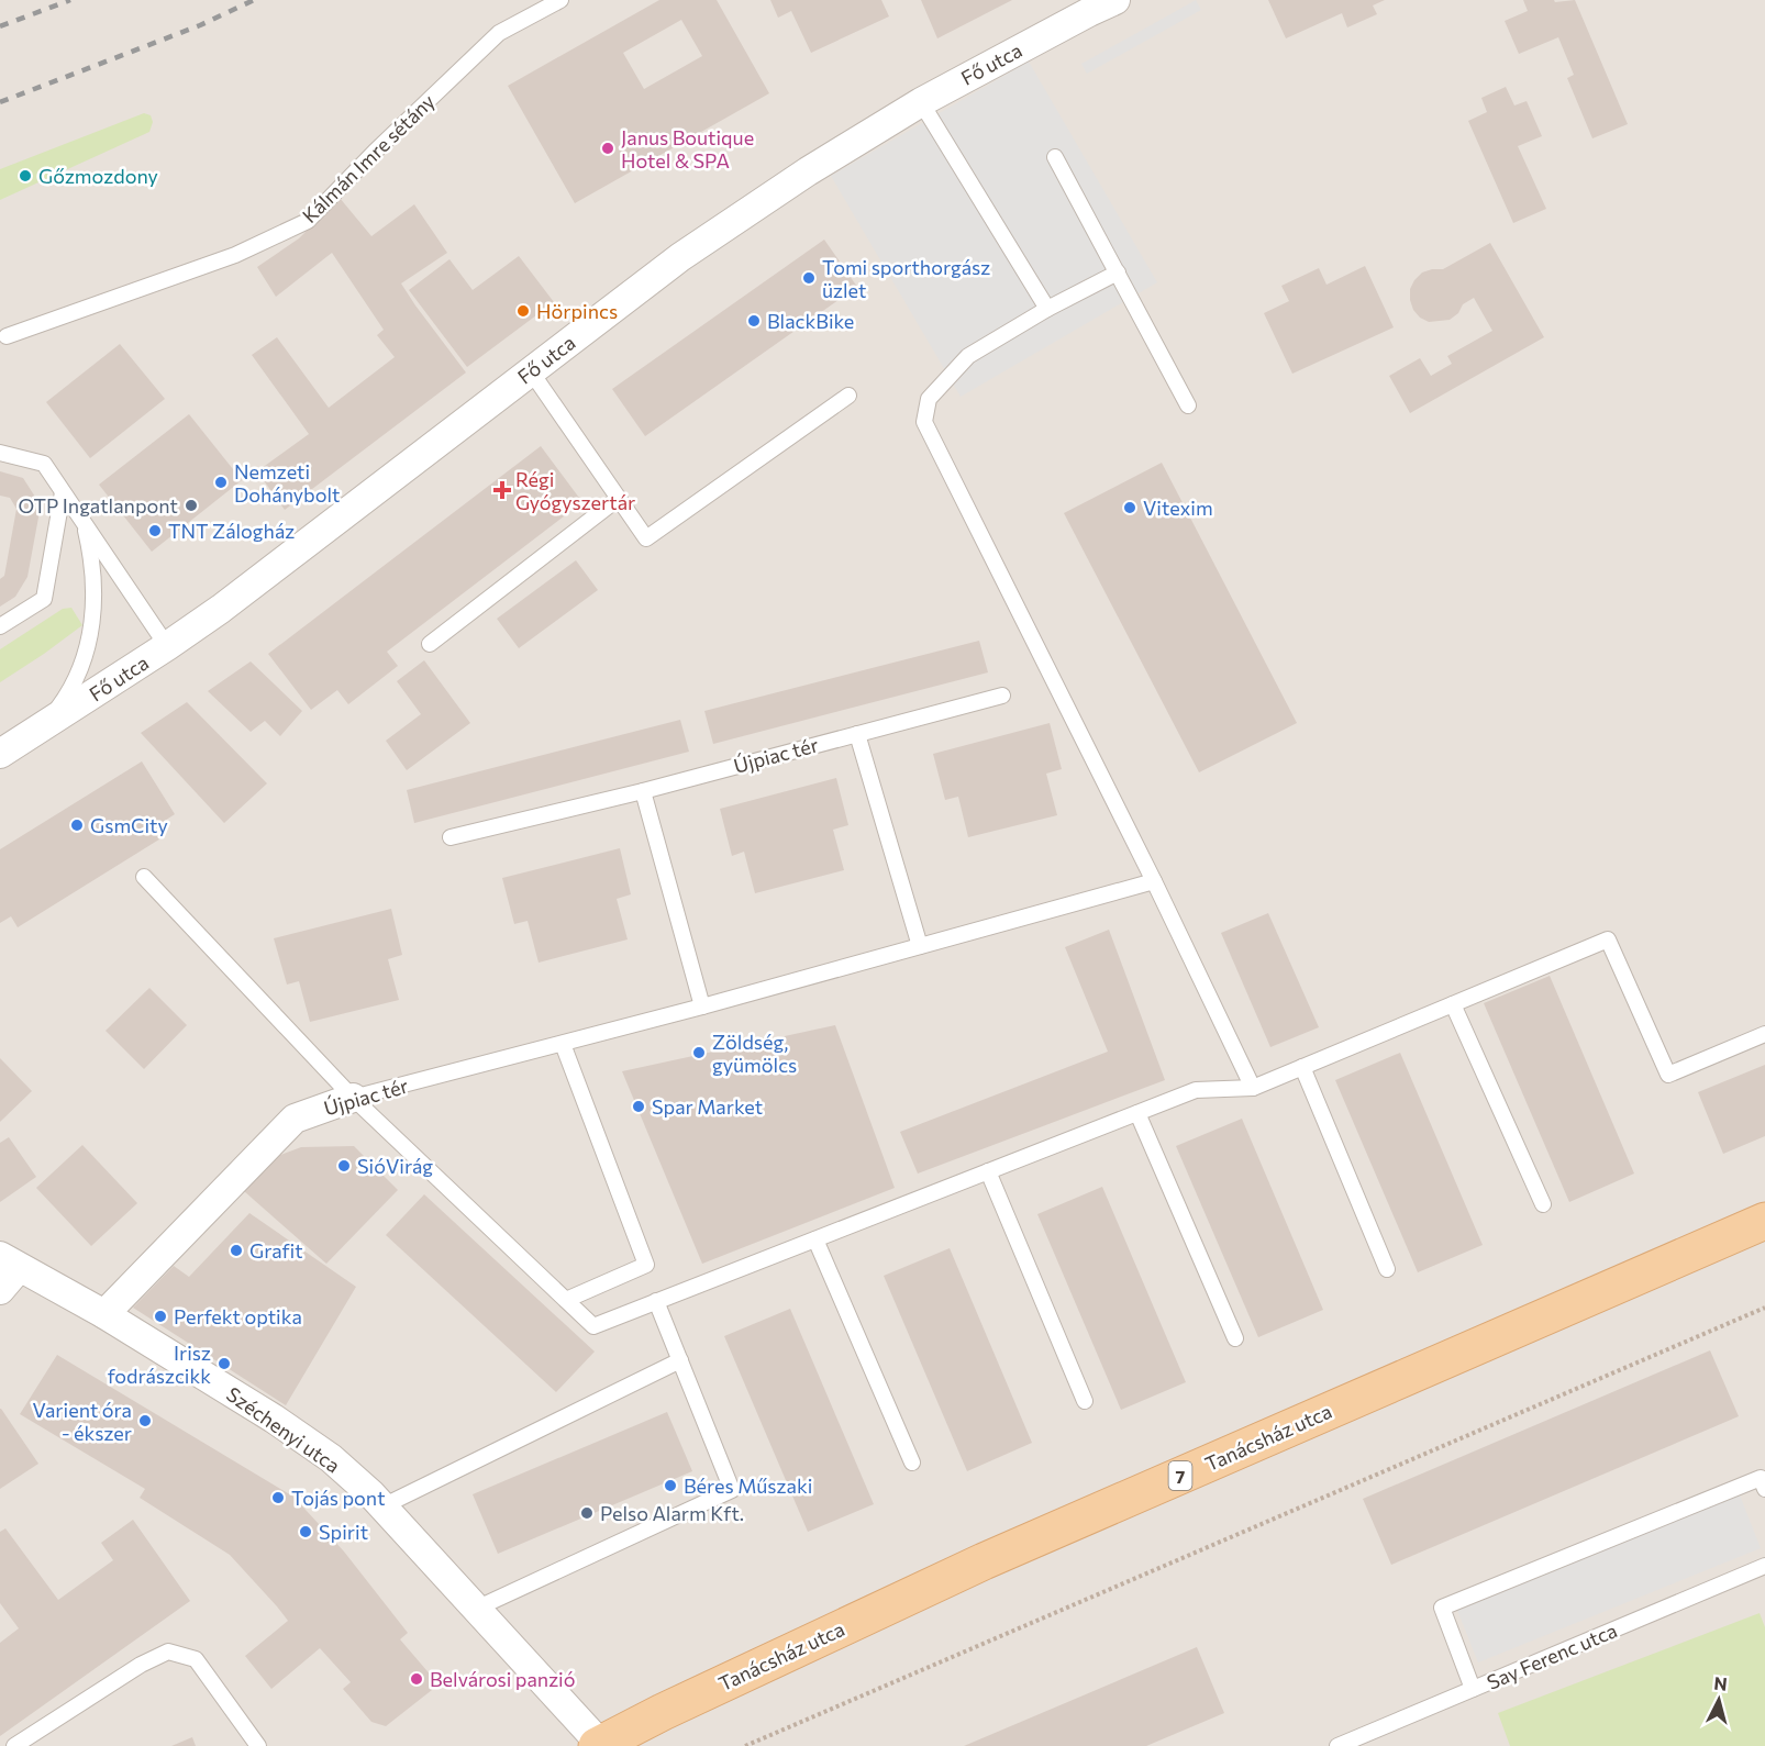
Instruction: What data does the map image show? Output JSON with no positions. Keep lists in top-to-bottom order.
{
  "streets": {
    "main road": ["Tanácsház utca", "7"],
    "street": ["Fő utca", "Újpiac tér", "Széchenyi utca"],
    "lane": ["Kálmán Imre sétány", "Say Ferenc utca"]
  },
  "crossings": [
    ["Újpiac tér", "Széchenyi utca"],
    ["Széchenyi utca", "Tanácsház utca"]
  ],
  "places": {
    "other": [
      "Janus Boutique Hotel & SPA",
      "Gőzmozdony",
      "Tomi sporthorgász üzlet",
      "Hörpincs",
      "BlackBike",
      "Nemzeti Dohánybolt",
      "OTP Ingatlanpont",
      "Vitexim",
      "TNT Zálogház",
      "GsmCity",
      "Zöldség, gyümölcs",
      "Spar Market",
      "SióVirág",
      "Grafit",
      "Perfekt optika",
      "Irisz fodrászcikk",
      "Varient óra - ékszer",
      "Béres Műszaki",
      "Tojás pont",
      "Pelso Alarm Kft.",
      "Spirit",
      "Belvárosi panzió"
    ],
    "health": ["Régi Gyógyszertár"]
  },
  "north": "top"
}
